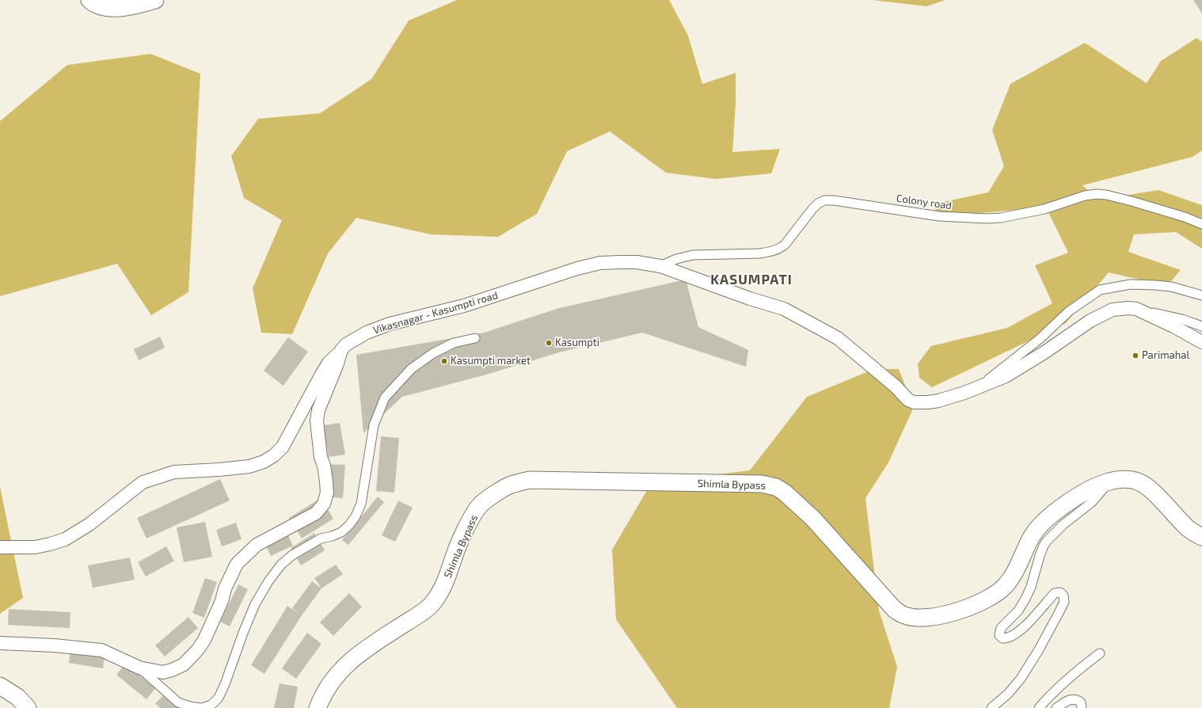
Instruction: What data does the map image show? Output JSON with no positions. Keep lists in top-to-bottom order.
{
  "streets": {
    "highway": ["Shimla Bypass"],
    "street": ["Colony road", "Vikasnagar - Kasumpti road"]
  },
  "crossings": [
    ["Colony road", "Vikasnagar - Kasumpti road"]
  ],
  "districts": ["KASUMPATI"],
  "places": ["Kasumpti", "Parimahal", "Kasumpti market"]
}
